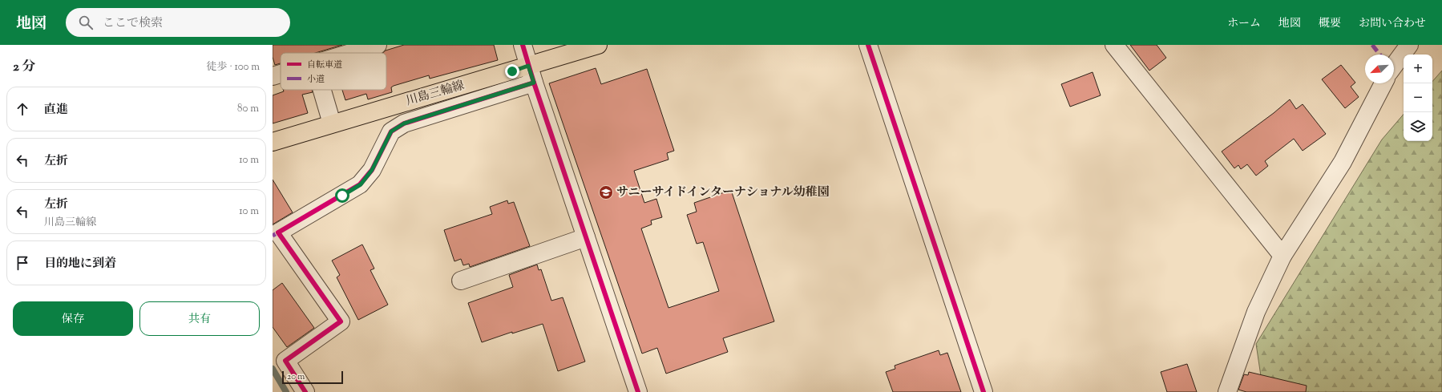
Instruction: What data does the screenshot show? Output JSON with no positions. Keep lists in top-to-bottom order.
{
  "streets": {
    "main road": ["川島三輪線"]
  },
  "places": {
    "school or university": ["サニーサイドインターナショナル幼稚園"]
  },
  "legend": ["自転車道", "小道"],
  "scale_bar": "20 m",
  "north": "bottom left",
  "page": {
    "header": "地図",
    "search": "ここで検索",
    "nav": [
      "ホーム",
      "地図",
      "概要",
      "お問い合わせ"
    ],
    "heading": ["2 分", "徒歩 · 100 m"],
    "map_buttons": ["+", "−"],
    "list": [
      ["直進", "80 m"],
      ["左折", "10 m"],
      ["左折", "川島三輪線", "10 m"],
      "目的地に到着"
    ],
    "buttons": ["保存", "共有"],
    "scale": "20 m"
  }
}
